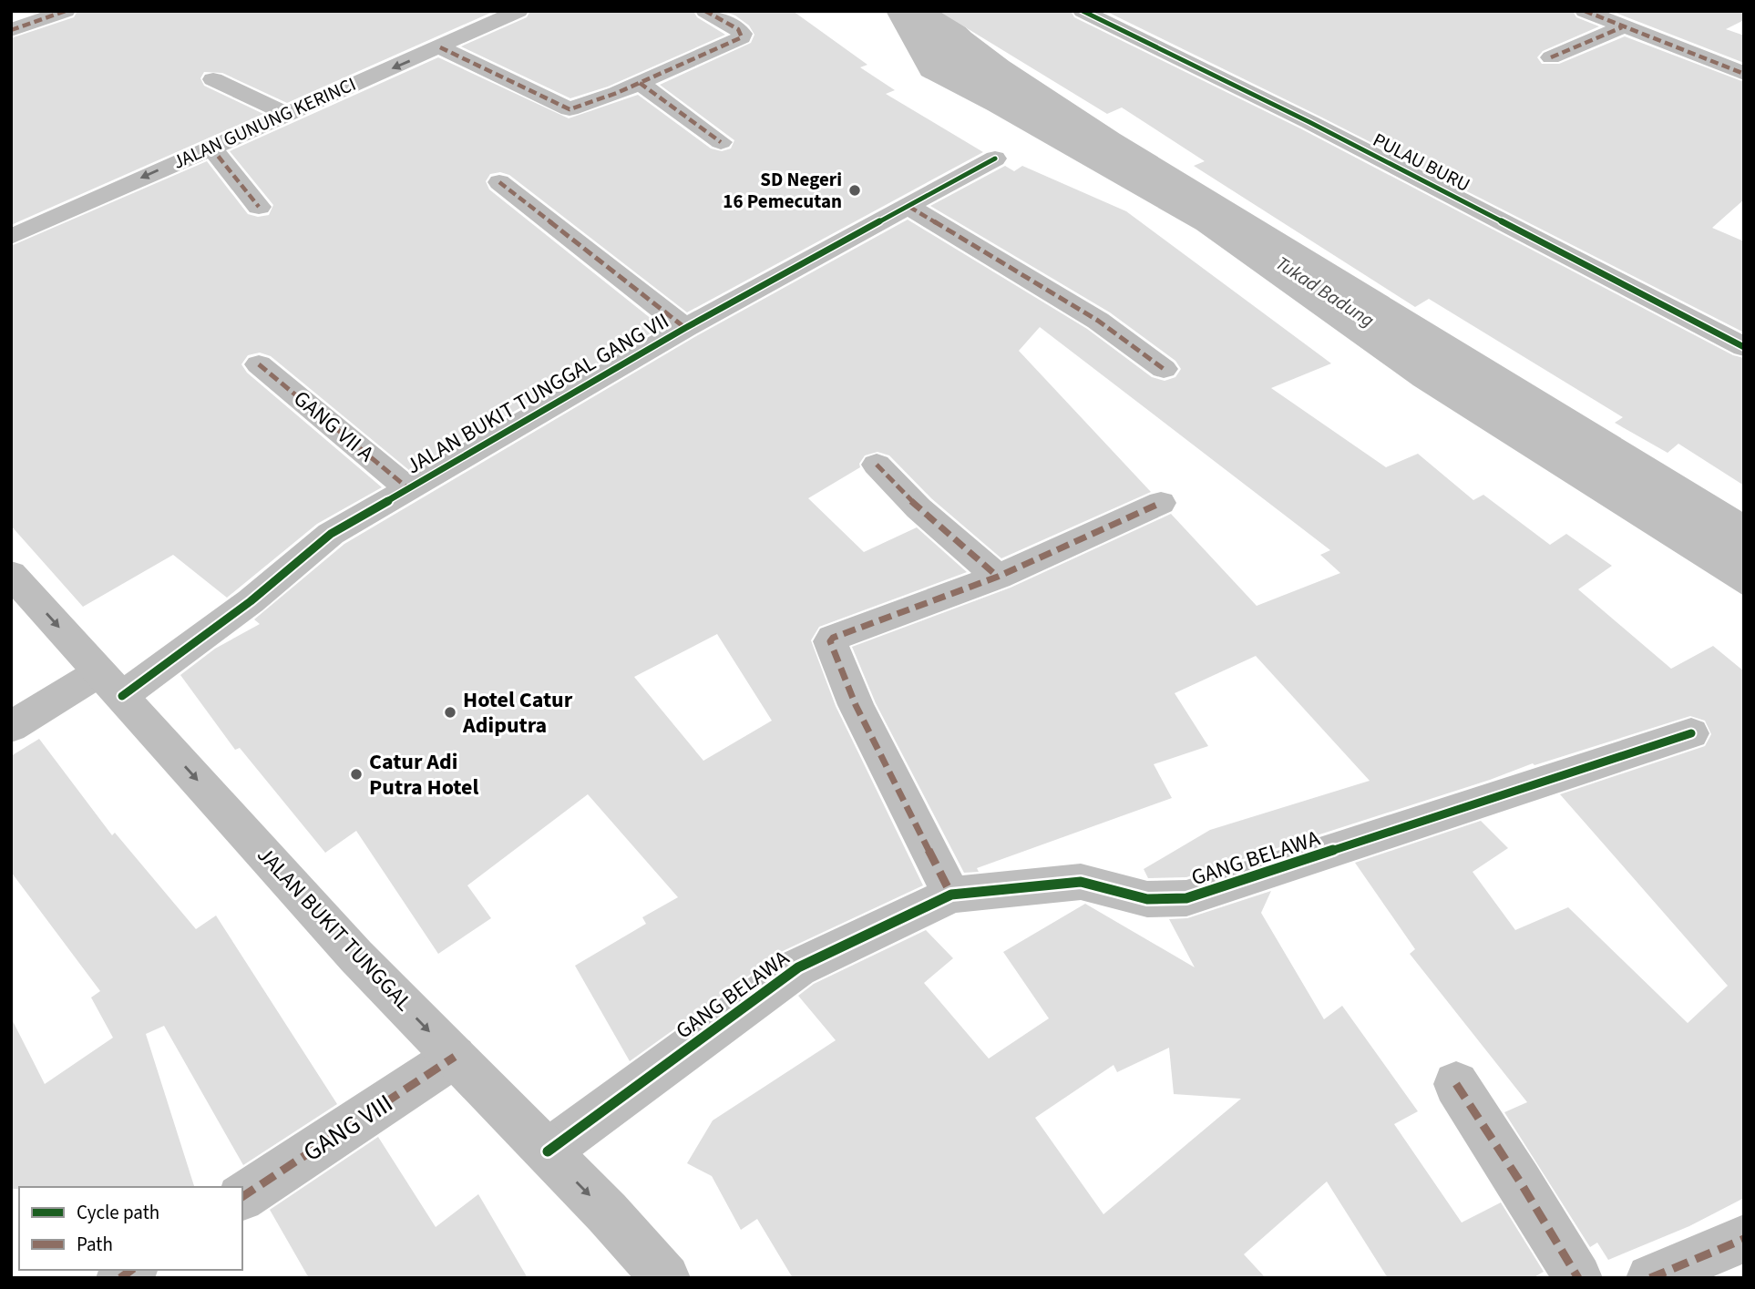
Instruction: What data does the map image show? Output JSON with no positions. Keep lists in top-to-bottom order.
{
  "streets": {
    "street": [
      "JALAN GUNUNG KERINCI",
      "PULAU BURU",
      "JALAN BUKIT TUNGGAL GANG VII",
      "GANG VII A",
      "GANG BELAWA",
      "JALAN BUKIT TUNGGAL",
      "GANG VIII"
    ]
  },
  "crossings": [
    ["JALAN BUKIT TUNGGAL GANG VII", "GANG VII A"],
    ["JALAN BUKIT TUNGGAL GANG VII", "JALAN BUKIT TUNGGAL"],
    ["GANG BELAWA", "JALAN BUKIT TUNGGAL"],
    ["JALAN BUKIT TUNGGAL", "GANG VIII"]
  ],
  "one_way": ["JALAN GUNUNG KERINCI", "JALAN BUKIT TUNGGAL"],
  "water": ["Tukad Badung"],
  "places": ["SD Negeri 16 Pemecutan", "Hotel Catur Adiputra", "Catur Adi Putra Hotel"],
  "legend": ["Cycle path", "Path"]
}
